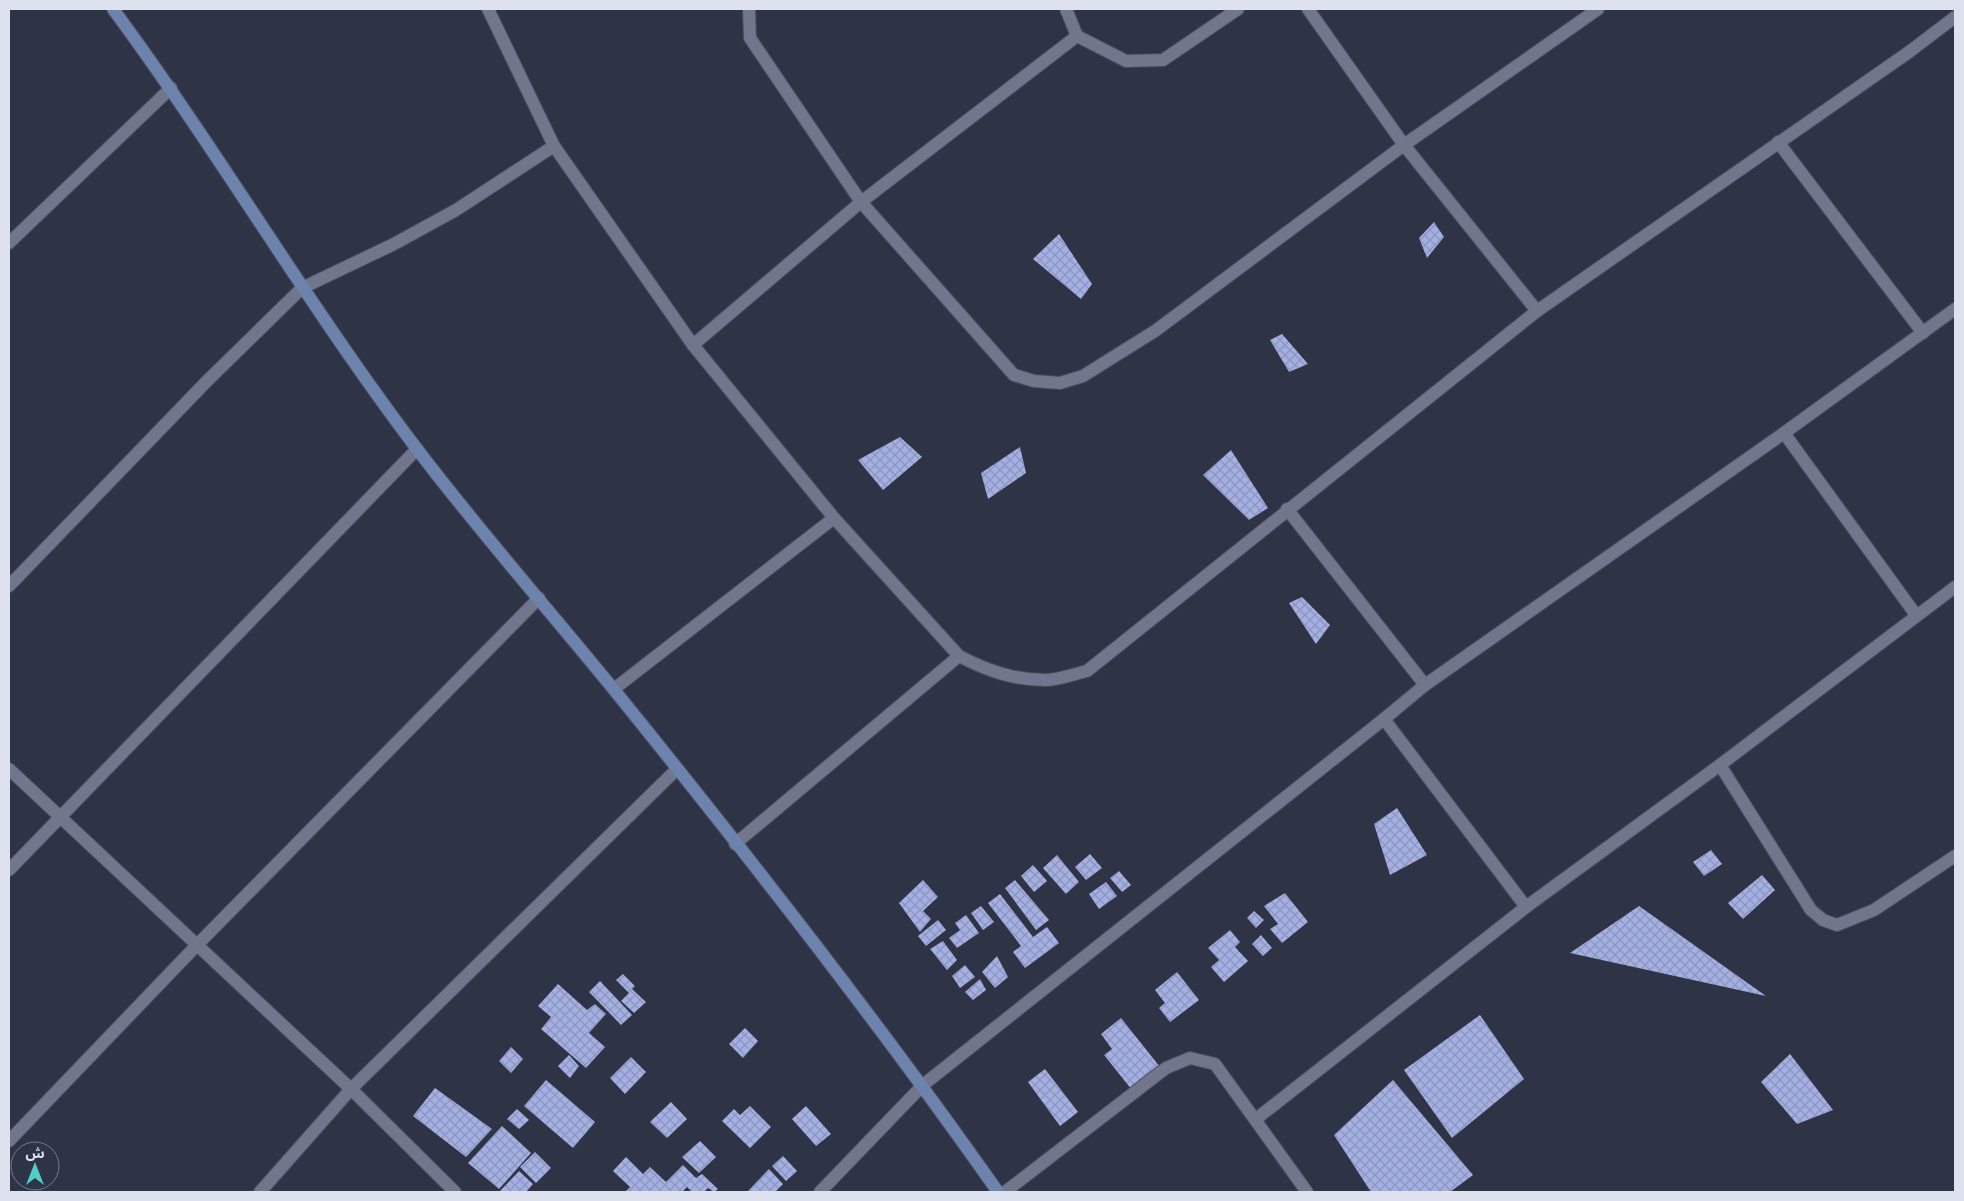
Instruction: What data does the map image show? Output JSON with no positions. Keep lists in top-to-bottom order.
{
  "north": "top"
}
